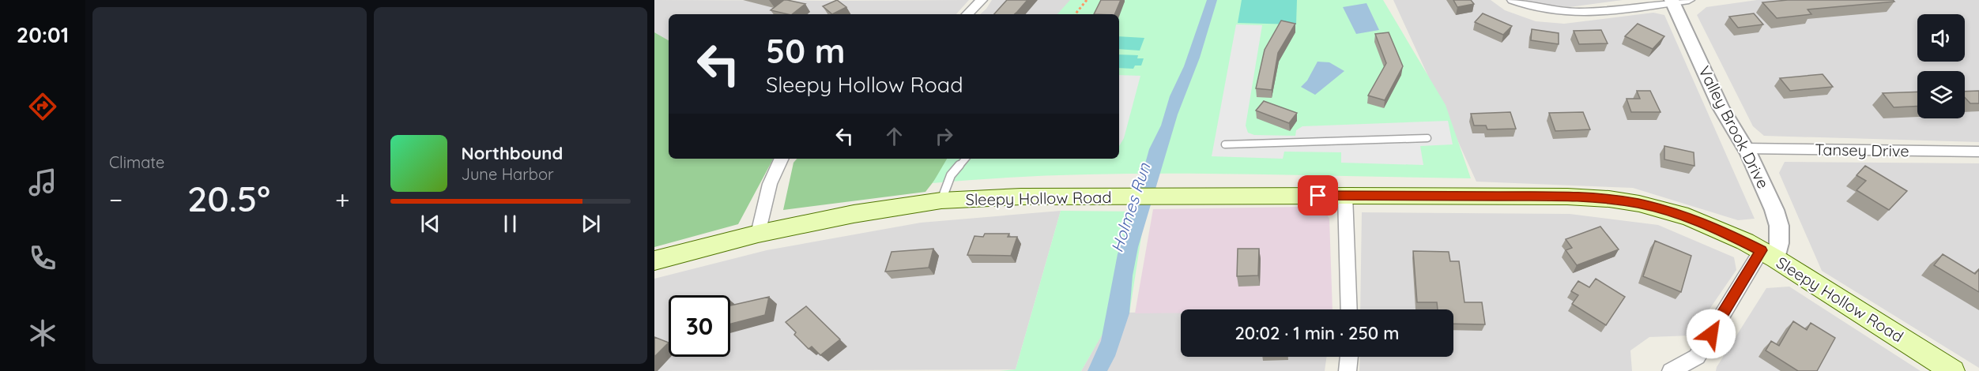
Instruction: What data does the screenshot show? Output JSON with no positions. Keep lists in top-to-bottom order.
{
  "streets": {
    "main road": ["Sleepy Hollow Road"],
    "street": ["Valley Brook Drive", "Tansey Drive"]
  },
  "crossings": [
    ["Valley Brook Drive", "Tansey Drive"],
    ["Valley Brook Drive", "Sleepy Hollow Road"]
  ],
  "water": ["Holmes Run"],
  "page": {
    "tabs": "20:01",
    "tile": "Climate",
    "turn": ["50 m", "Sleepy Hollow Road"],
    "song": ["Northbound", "June Harbor"],
    "heat": ["−", "20.5°", "+"],
    "limit": "30",
    "trip": "20:02 · 1 min · 250 m"
  }
}
